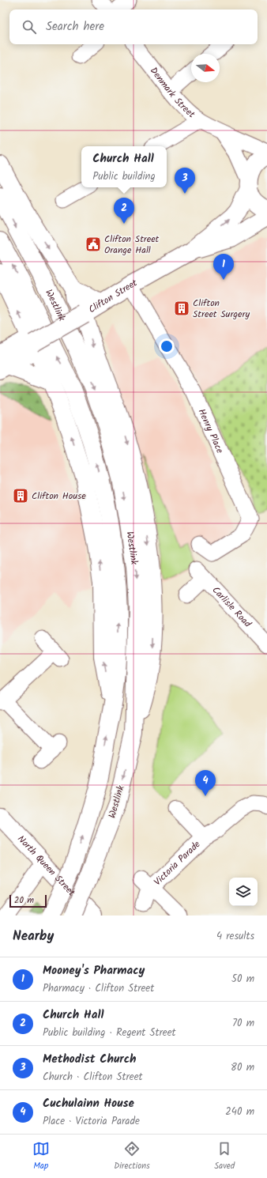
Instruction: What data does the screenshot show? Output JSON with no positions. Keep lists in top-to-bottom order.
{
  "streets": {
    "main road": ["Clifton Street", "Westlink", "North Queen Street"],
    "street": [
      "Denmark Street",
      "Henry Place",
      "Carlisle Road",
      "Victoria Parade"
    ]
  },
  "crossings": [
    ["Denmark Street", "Clifton Street"],
    ["Clifton Street", "Henry Place"]
  ],
  "places": {
    "public building": ["Clifton Street Orange Hall"],
    "building": ["Clifton Street Surgery", "Clifton House"]
  },
  "scale_bar": "20 m",
  "north": "right",
  "page": {
    "search": "Search here",
    "popup": ["Church Hall", "Public building"],
    "pins": [
      "3",
      "2",
      "1",
      "4"
    ],
    "scale": "20 m",
    "heading": ["Nearby", "4 results"],
    "list": [
      {
        "mark": "1",
        "name": "Mooney's Pharmacy",
        "note": "Pharmacy · Clifton Street",
        "value": "50 m"
      },
      {
        "mark": "2",
        "name": "Church Hall",
        "note": "Public building · Regent Street",
        "value": "70 m"
      },
      {
        "mark": "3",
        "name": "Methodist Church",
        "note": "Church · Clifton Street",
        "value": "80 m"
      },
      {
        "mark": "4",
        "name": "Cuchulainn House",
        "note": "Place · Victoria Parade",
        "value": "240 m"
      }
    ],
    "nav": ["Map", "Directions", "Saved"]
  }
}
